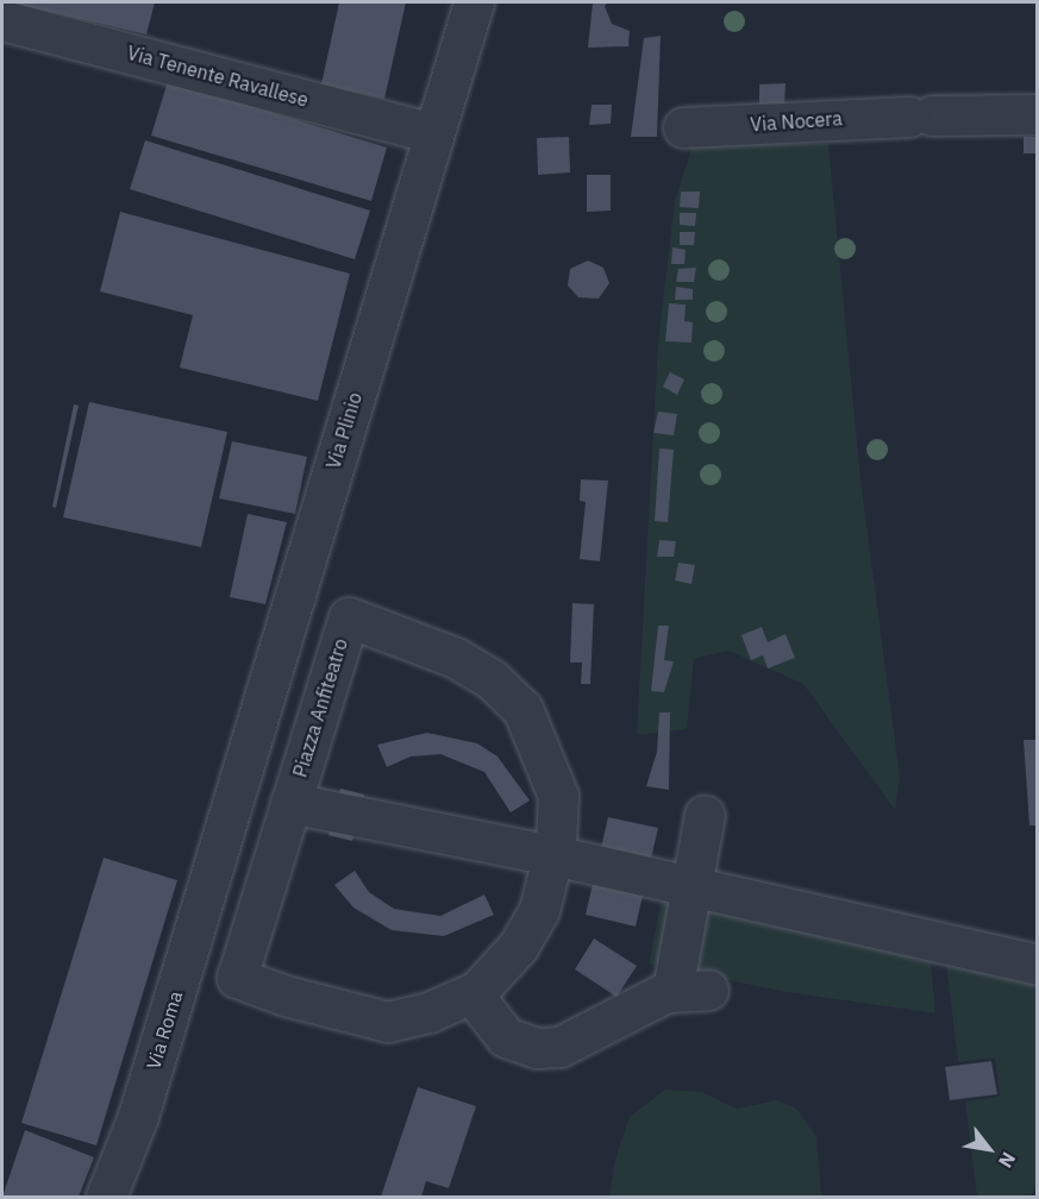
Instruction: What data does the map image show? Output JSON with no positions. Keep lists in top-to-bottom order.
{
  "streets": {
    "street": [
      "Via Tenente Ravallese",
      "Via Nocera",
      "Via Plinio",
      "Piazza Anfiteatro",
      "Via Roma"
    ]
  },
  "crossings": [
    ["Via Tenente Ravallese", "Via Plinio"],
    ["Via Plinio", "Via Roma"]
  ],
  "north": "bottom right"
}
